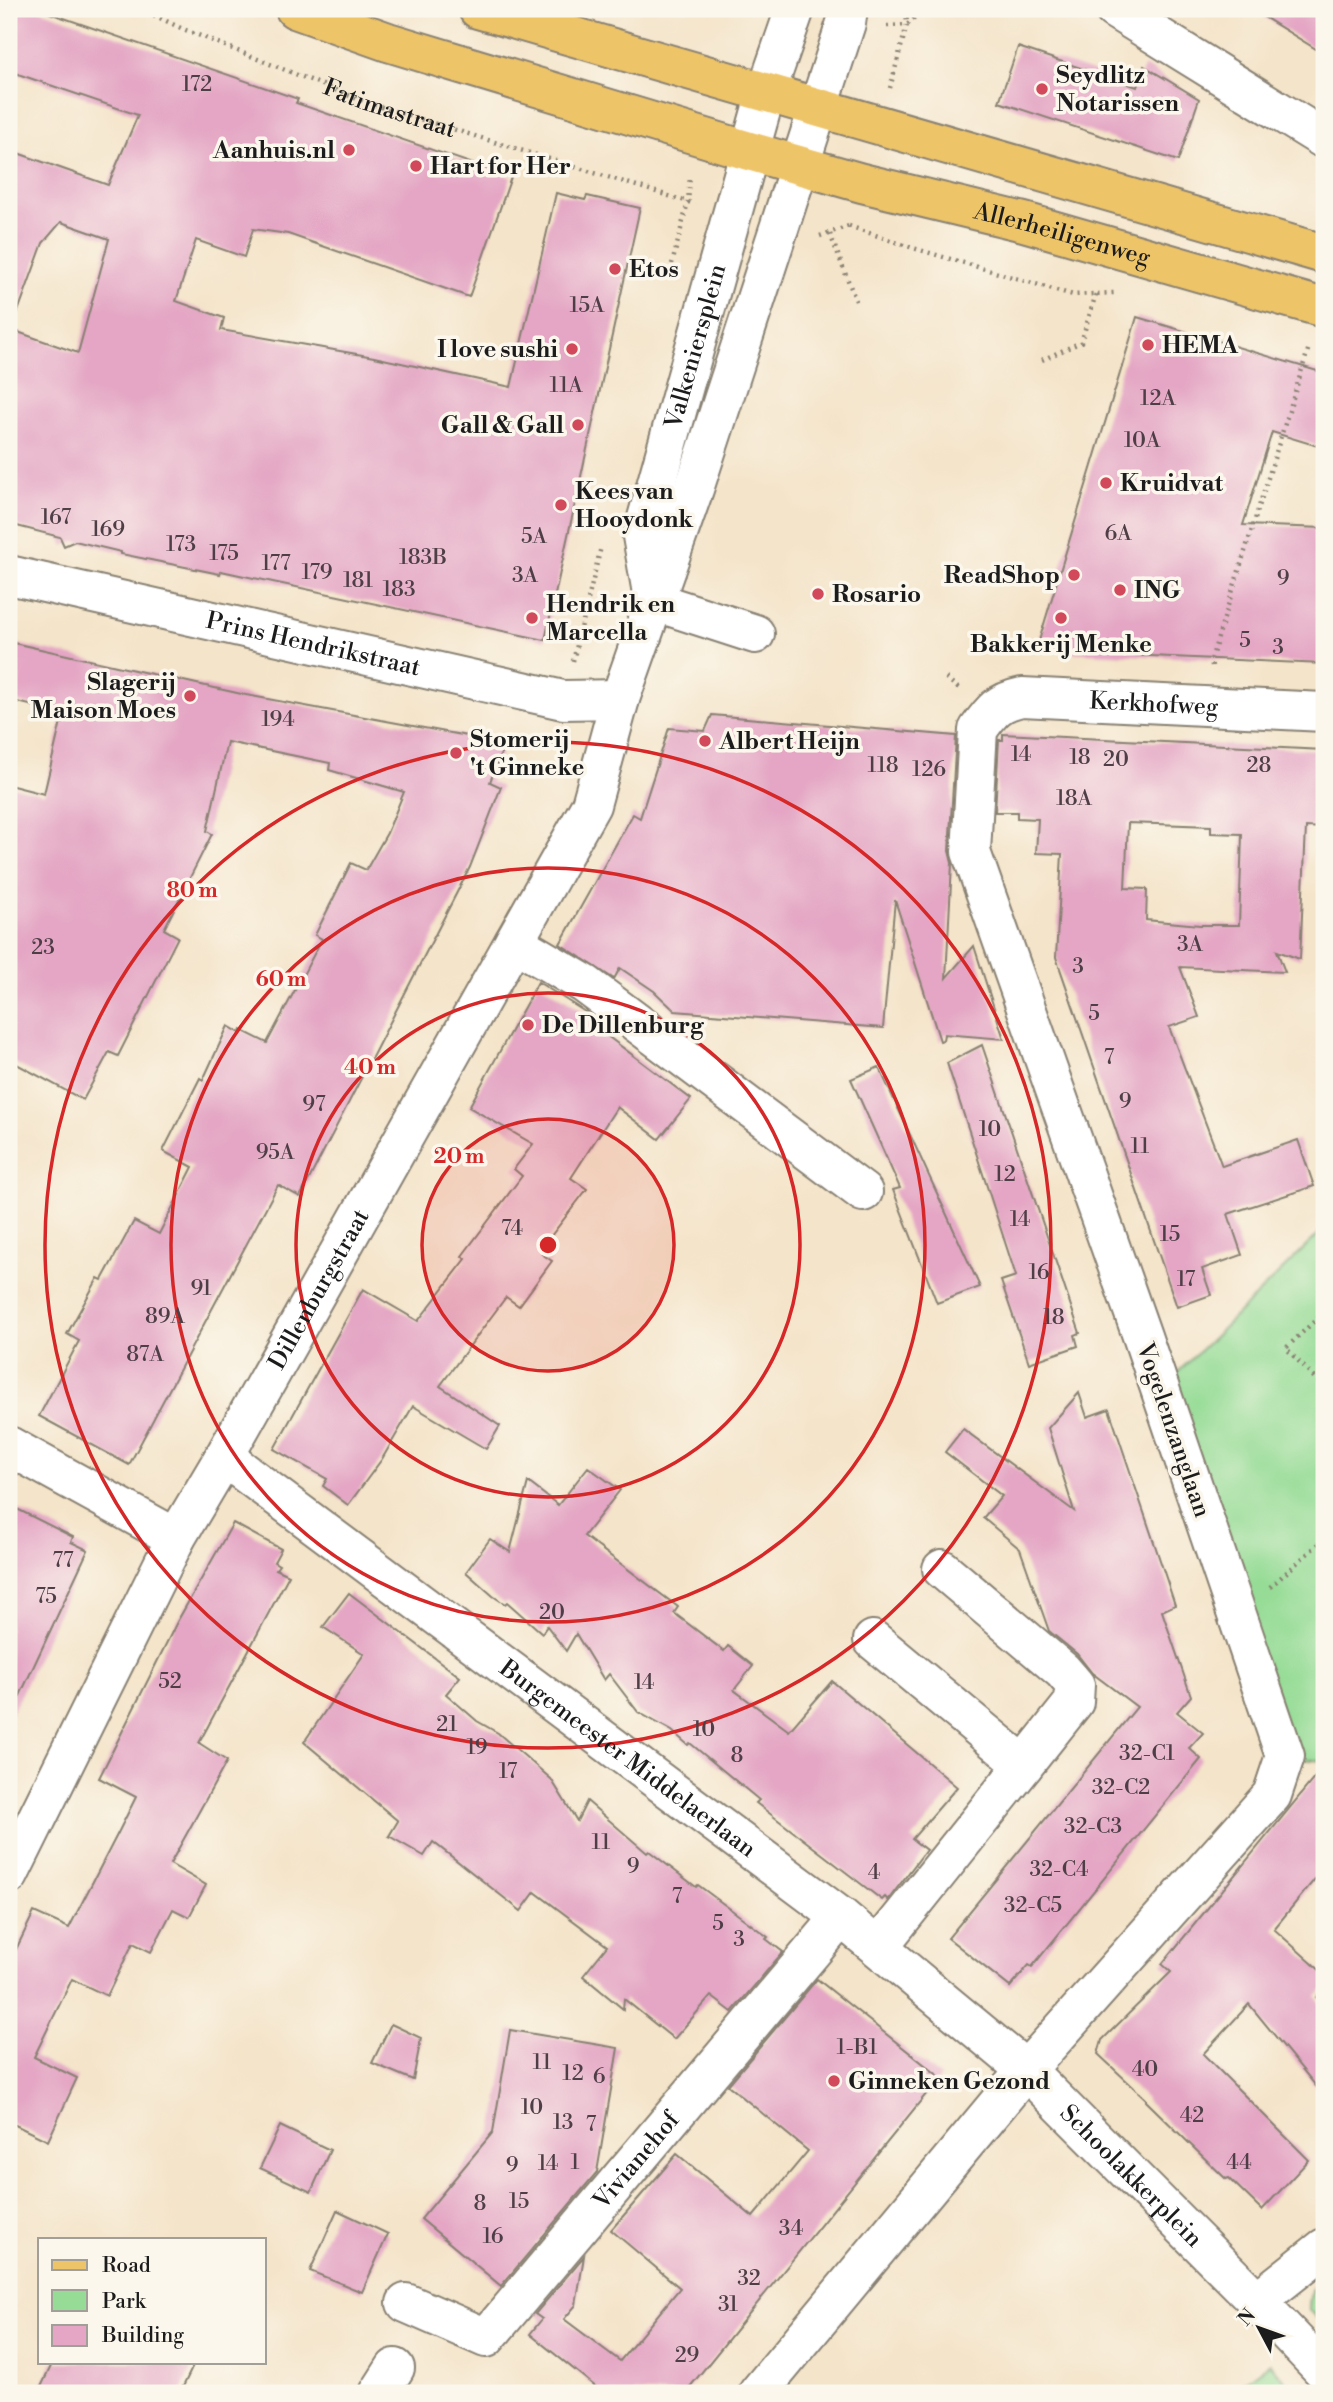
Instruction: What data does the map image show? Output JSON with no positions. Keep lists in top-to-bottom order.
{
  "streets": {
    "main road": ["Allerheiligenweg"],
    "street": [
      "Valkeniersplein",
      "Prins Hendrikstraat",
      "Kerkhofweg",
      "Dillenburgstraat",
      "Vogelenzanglaan",
      "Burgemeester Middelaerlaan",
      "Vivianehof",
      "Schoolakkerplein"
    ],
    "path": ["Fatimastraat"]
  },
  "crossings": [
    ["Fatimastraat", "Valkeniersplein"],
    ["Allerheiligenweg", "Valkeniersplein"],
    ["Valkeniersplein", "Prins Hendrikstraat"],
    ["Valkeniersplein", "Dillenburgstraat"],
    ["Prins Hendrikstraat", "Dillenburgstraat"],
    ["Kerkhofweg", "Vogelenzanglaan"],
    ["Dillenburgstraat", "Burgemeester Middelaerlaan"],
    ["Vogelenzanglaan", "Burgemeester Middelaerlaan"],
    ["Vogelenzanglaan", "Schoolakkerplein"],
    ["Burgemeester Middelaerlaan", "Vivianehof"],
    ["Burgemeester Middelaerlaan", "Schoolakkerplein"]
  ],
  "places": [
    "Seydlitz Notarissen",
    "Aanhuis.nl",
    "Hart for Her",
    "Etos",
    "HEMA",
    "I love sushi",
    "Gall & Gall",
    "Kruidvat",
    "Kees van Hooydonk",
    "ReadShop",
    "ING",
    "Rosario",
    "Hendrik en Marcella",
    "Bakkerij Menke",
    "Slagerij Maison Moes",
    "Albert Heijn",
    "Stomerij 't Ginneke",
    "De Dillenburg",
    "Ginneken Gezond"
  ],
  "house_numbers": [
    "172",
    "15A",
    "11A",
    "12A",
    "10A",
    "167",
    "169",
    "6A",
    "5A",
    "173",
    "175",
    "183B",
    "177",
    "179",
    "3A",
    "9",
    "181",
    "183",
    "5",
    "3",
    "194",
    "14",
    "18",
    "20",
    "118",
    "28",
    "126",
    "18A",
    "3A",
    "23",
    "3",
    "5",
    "7",
    "9",
    "97",
    "10",
    "11",
    "95A",
    "12",
    "14",
    "74",
    "15",
    "16",
    "17",
    "91",
    "89A",
    "18",
    "87A",
    "77",
    "75",
    "20",
    "52",
    "14",
    "21",
    "10",
    "19",
    "32-C1",
    "8",
    "17",
    "32-C2",
    "32-C3",
    "11",
    "9",
    "32-C4",
    "4",
    "7",
    "32-C5",
    "5",
    "3",
    "1-B1",
    "11",
    "40",
    "12",
    "6",
    "10",
    "42",
    "13",
    "7",
    "1",
    "44",
    "14",
    "9",
    "15",
    "8",
    "34",
    "16",
    "32",
    "31",
    "29"
  ],
  "legend": ["Road", "Park", "Building"],
  "north": "top left",
  "rings": [
    "80 m",
    "60 m",
    "40 m",
    "20 m"
  ]
}
